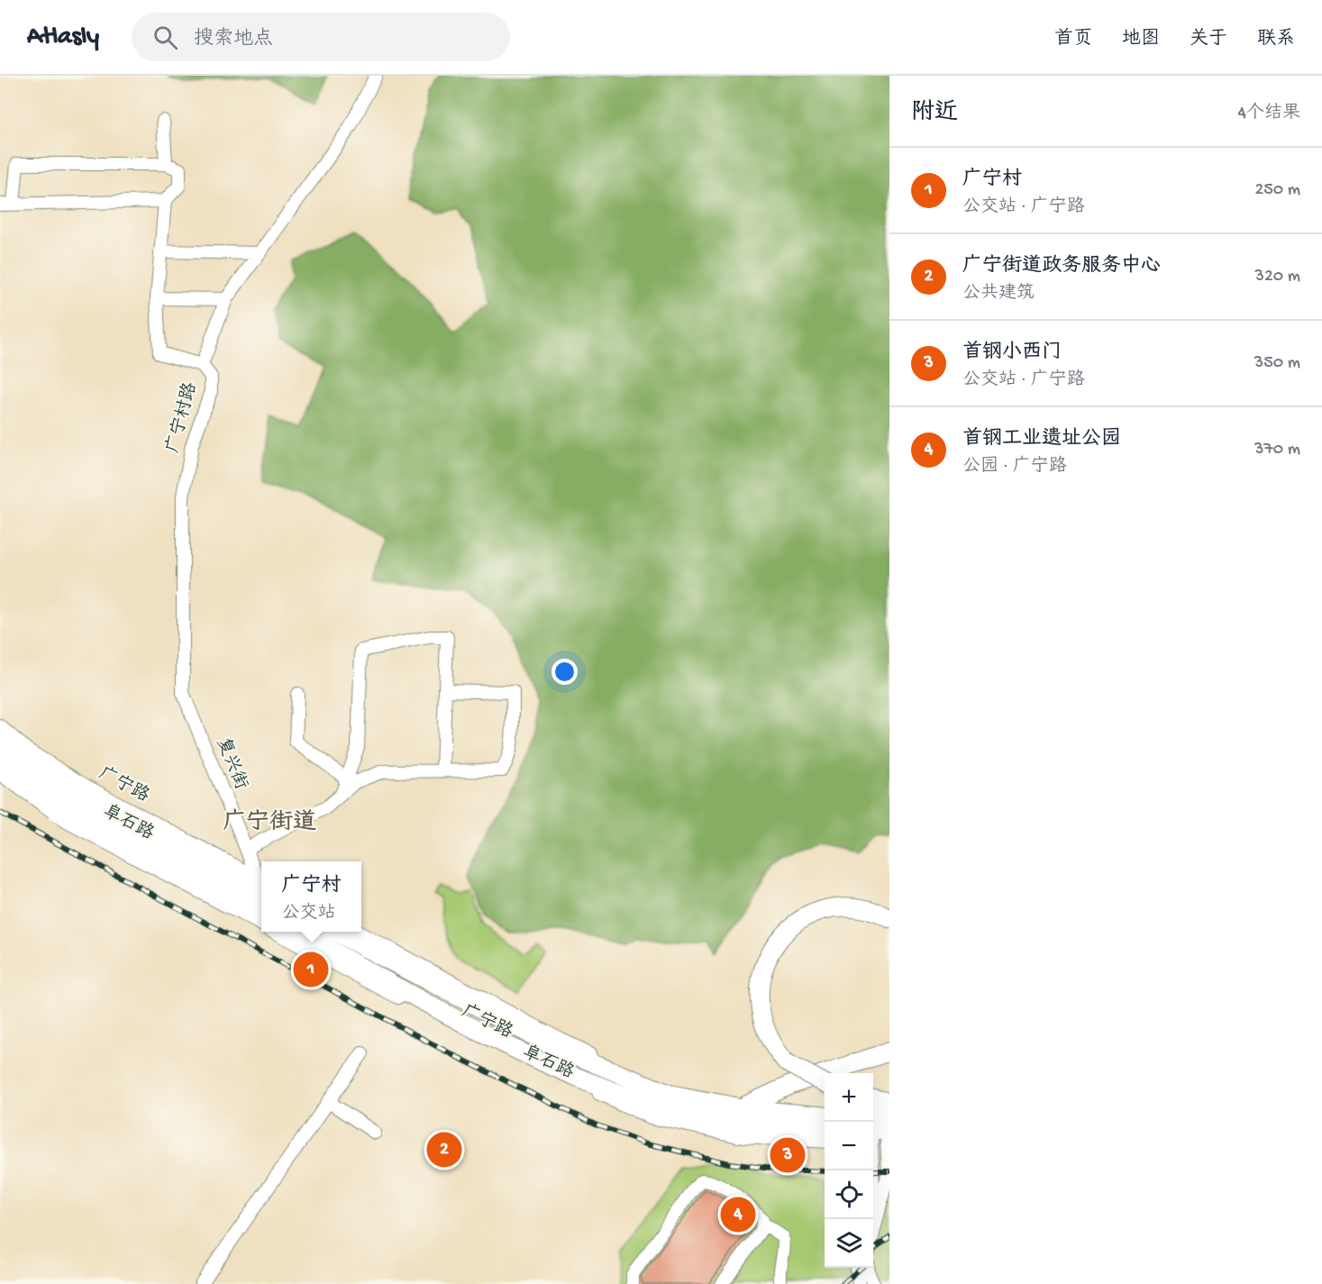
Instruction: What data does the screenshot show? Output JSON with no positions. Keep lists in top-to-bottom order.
{
  "streets": {
    "highway": ["阜石路"],
    "street": ["广宁村路", "复兴街", "广宁路"]
  },
  "crossings": [
    ["广宁村路", "复兴街"],
    ["复兴街", "广宁路"]
  ],
  "districts": ["广宁街道"],
  "page": {
    "header": "Atlasly",
    "search": "搜索地点",
    "nav": [
      "首页",
      "地图",
      "关于",
      "联系"
    ],
    "heading": ["附近", "4个结果"],
    "list": [
      {
        "mark": "1",
        "name": "广宁村",
        "note": "公交站 · 广宁路",
        "value": "250 m"
      },
      {
        "mark": "2",
        "name": "广宁街道政务服务中心",
        "note": "公共建筑",
        "value": "320 m"
      },
      {
        "mark": "3",
        "name": "首钢小西门",
        "note": "公交站 · 广宁路",
        "value": "350 m"
      },
      {
        "mark": "4",
        "name": "首钢工业遗址公园",
        "note": "公园 · 广宁路",
        "value": "370 m"
      }
    ],
    "popup": ["广宁村", "公交站"],
    "pins": [
      "1",
      "2",
      "3",
      "4"
    ],
    "map_buttons": ["+", "−"]
  }
}
